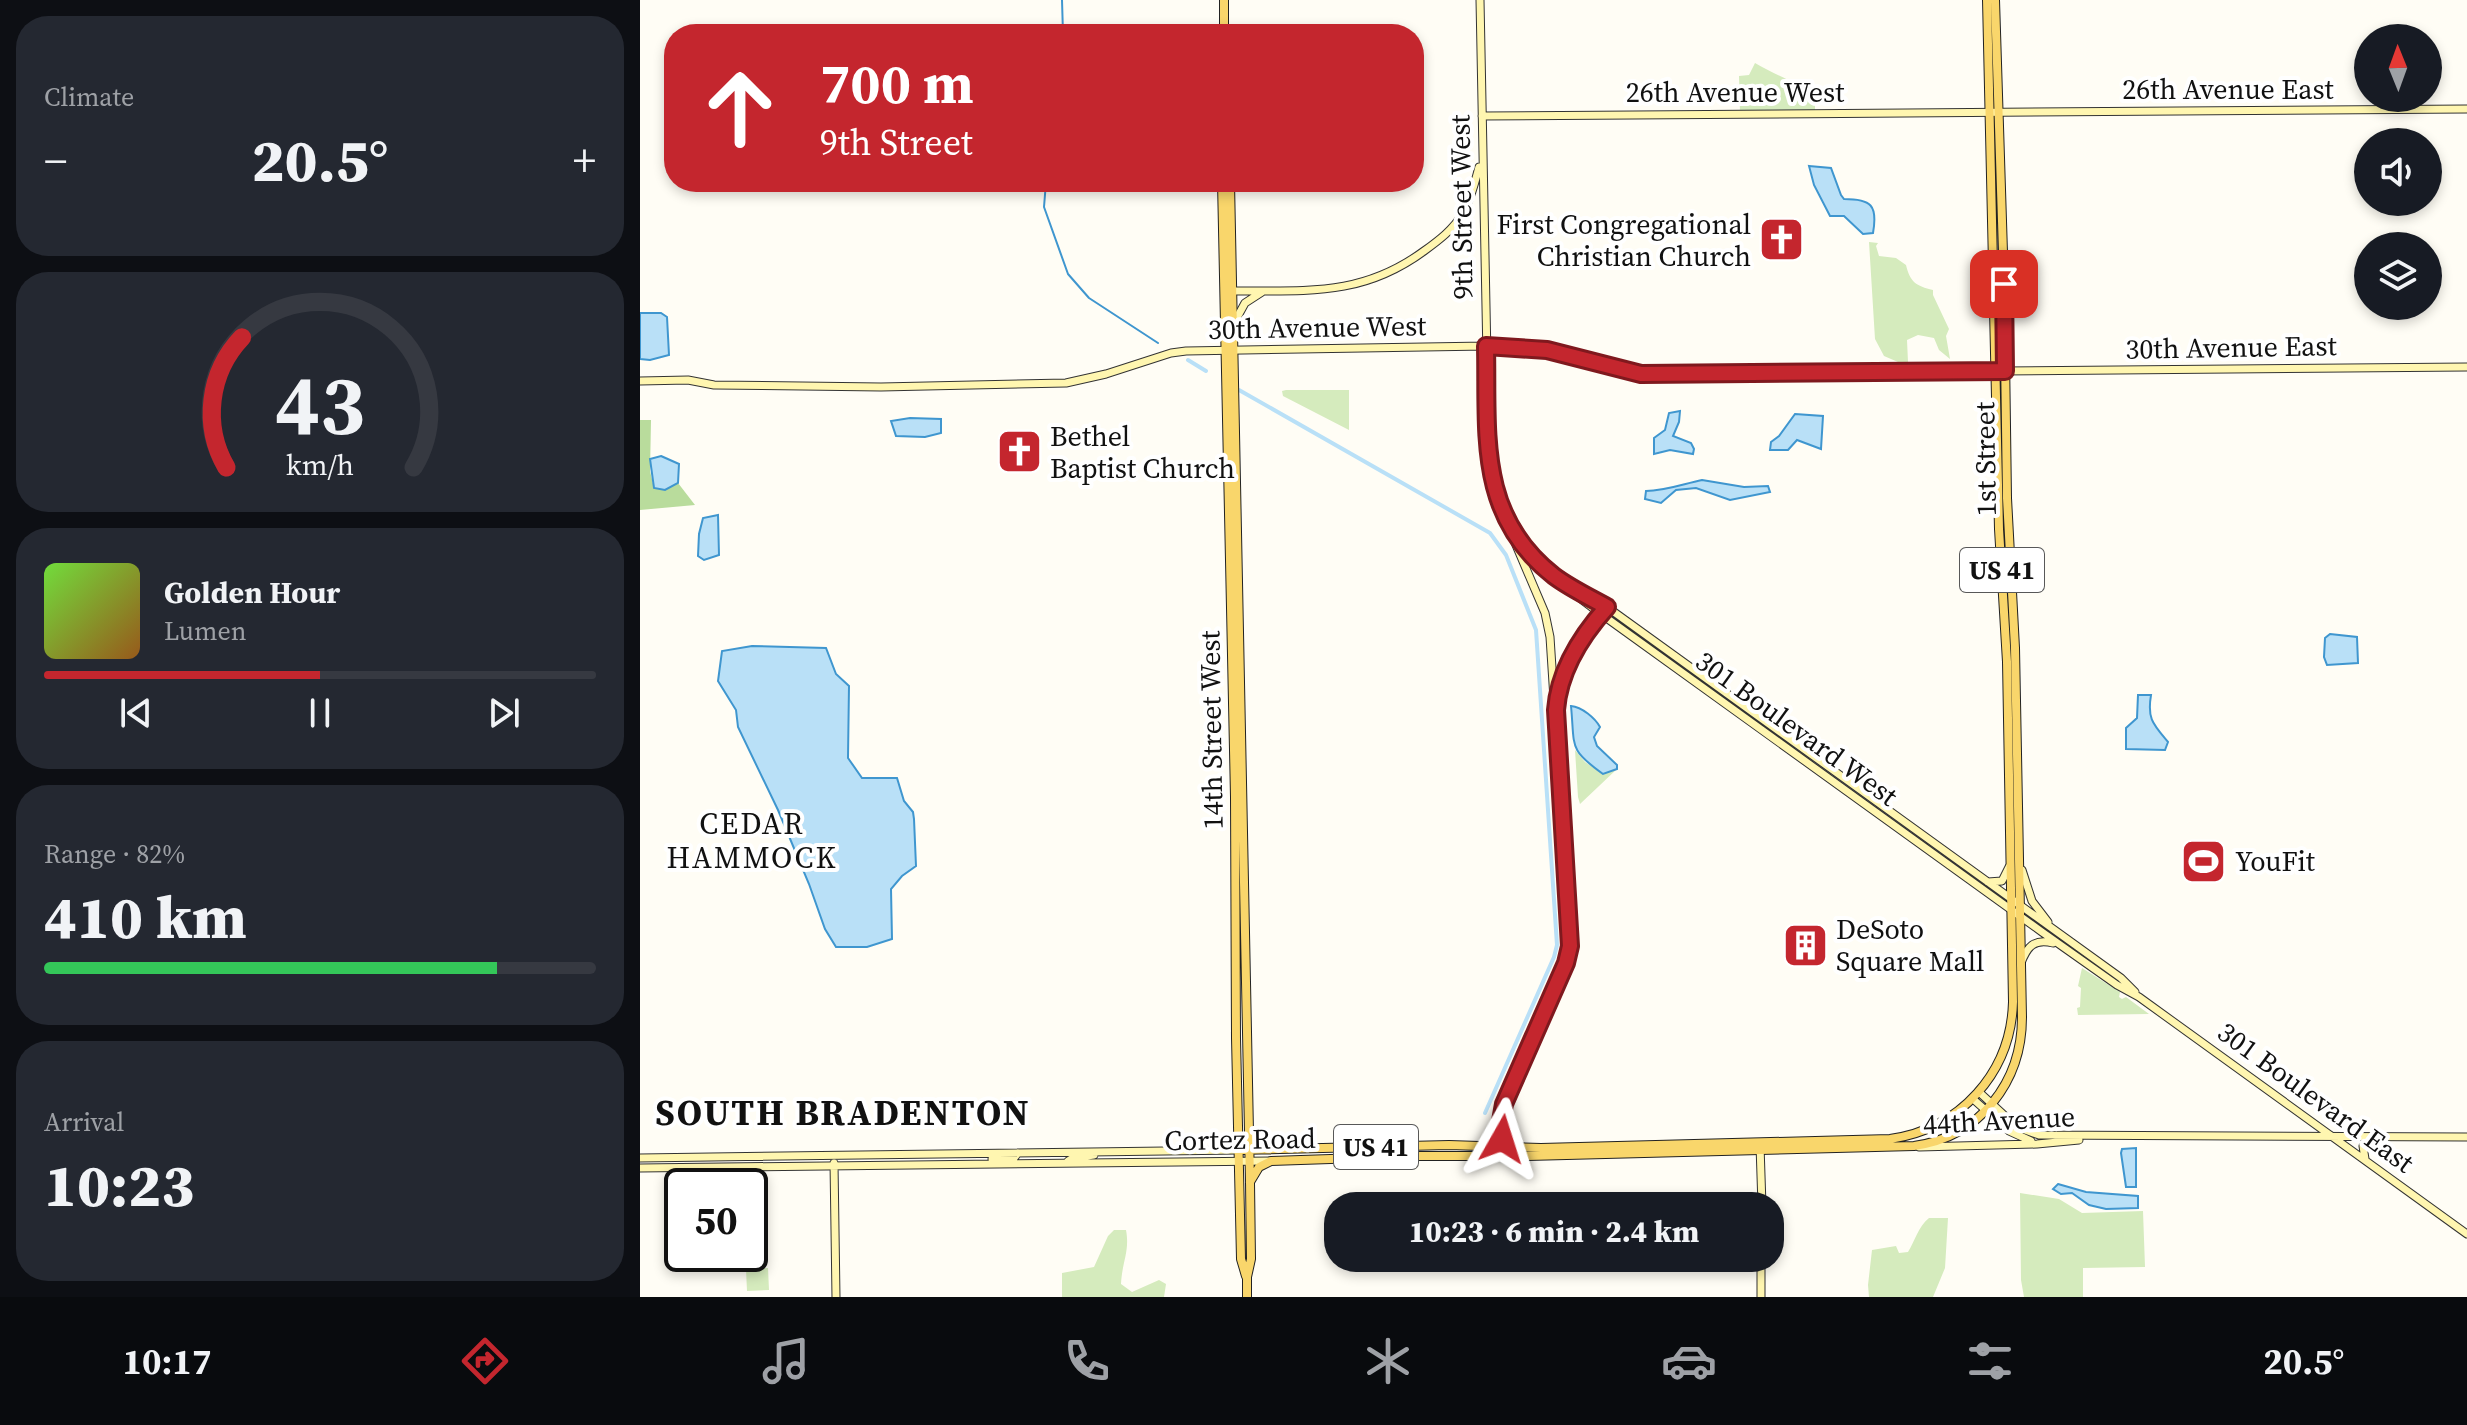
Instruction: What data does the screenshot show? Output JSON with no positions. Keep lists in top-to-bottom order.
{
  "streets": {
    "main road": [
      "26th Avenue East",
      "26th Avenue West",
      "9th Street West",
      "30th Avenue West",
      "30th Avenue East",
      "1st Street",
      "US 41",
      "301 Boulevard West",
      "14th Street West",
      "301 Boulevard East",
      "44th Avenue",
      "Cortez Road"
    ]
  },
  "crossings": [
    ["26th Avenue East", "26th Avenue West"],
    ["26th Avenue East", "1st Street"],
    ["26th Avenue West", "9th Street West"],
    ["26th Avenue West", "1st Street"],
    ["9th Street West", "30th Avenue West"],
    ["9th Street West", "301 Boulevard West"],
    ["9th Street West", "Cortez Road"],
    ["30th Avenue West", "30th Avenue East"],
    ["30th Avenue West", "1st Street"],
    ["30th Avenue West", "14th Street West"],
    ["30th Avenue East", "1st Street"],
    ["1st Street", "US 41"],
    ["1st Street", "301 Boulevard West"],
    ["1st Street", "301 Boulevard East"],
    ["US 41", "301 Boulevard West"],
    ["US 41", "301 Boulevard East"],
    ["US 41", "Cortez Road"],
    ["301 Boulevard West", "301 Boulevard East"],
    ["14th Street West", "Cortez Road"],
    ["44th Avenue", "Cortez Road"]
  ],
  "districts": ["CEDAR HAMMOCK", "SOUTH BRADENTON"],
  "places": {
    "church": ["First Congregational Christian Church", "Bethel Baptist Church"],
    "sports": ["YouFit"],
    "building": ["DeSoto Square Mall"]
  },
  "north": "top",
  "page": {
    "tile": [
      "Climate",
      ["Range · 82%", "410 km"],
      ["Arrival", "10:23"]
    ],
    "turn": ["700 m", "9th Street"],
    "heat": ["−", "20.5°", "+"],
    "song": ["Golden Hour", "Lumen"],
    "limit": "50",
    "trip": "10:23 · 6 min · 2.4 km",
    "tabs": ["10:17", "20.5°"],
    "gauge": ["43", "km/h"]
  }
}
